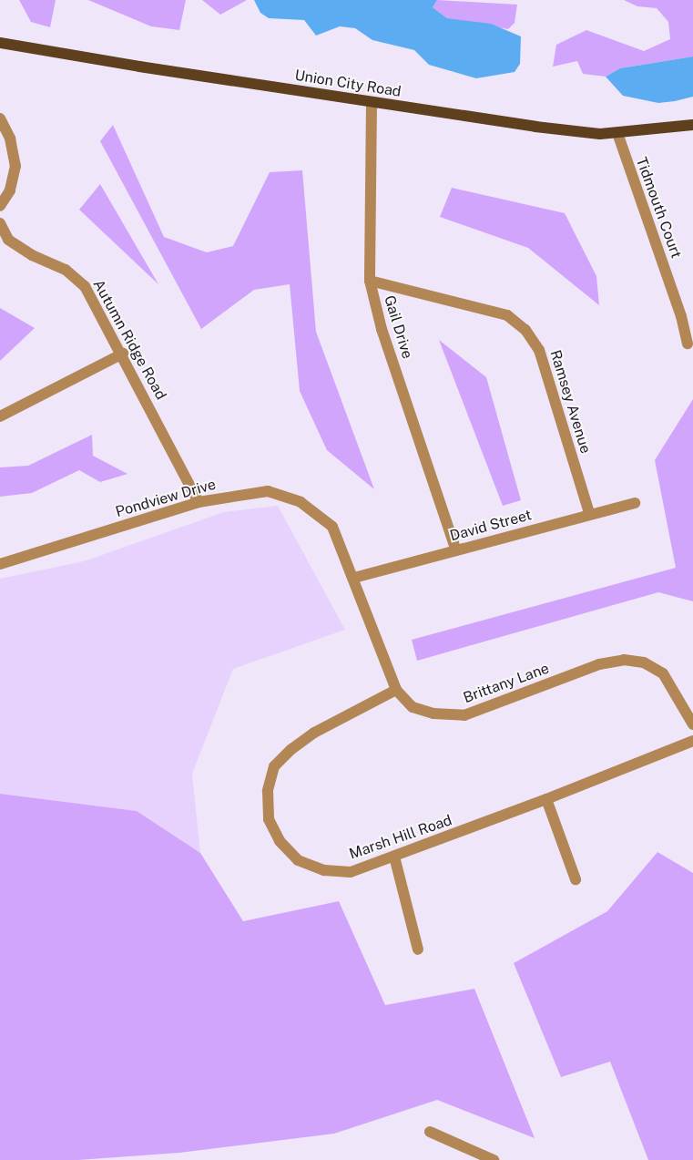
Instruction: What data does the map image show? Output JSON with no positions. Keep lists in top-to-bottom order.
{
  "streets": {
    "main road": ["Union City Road"],
    "street": [
      "Tidmouth Court",
      "Gail Drive",
      "Autumn Ridge Road",
      "Ramsey Avenue",
      "Pondview Drive",
      "David Street",
      "Brittany Lane",
      "Marsh Hill Road"
    ]
  },
  "crossings": [
    ["Union City Road", "Tidmouth Court"],
    ["Union City Road", "Gail Drive"],
    ["Gail Drive", "Ramsey Avenue"],
    ["Gail Drive", "David Street"],
    ["Autumn Ridge Road", "Pondview Drive"],
    ["Ramsey Avenue", "David Street"],
    ["Pondview Drive", "David Street"],
    ["Pondview Drive", "Brittany Lane"],
    ["David Street", "Brittany Lane"],
    ["Brittany Lane", "Marsh Hill Road"]
  ]
}
